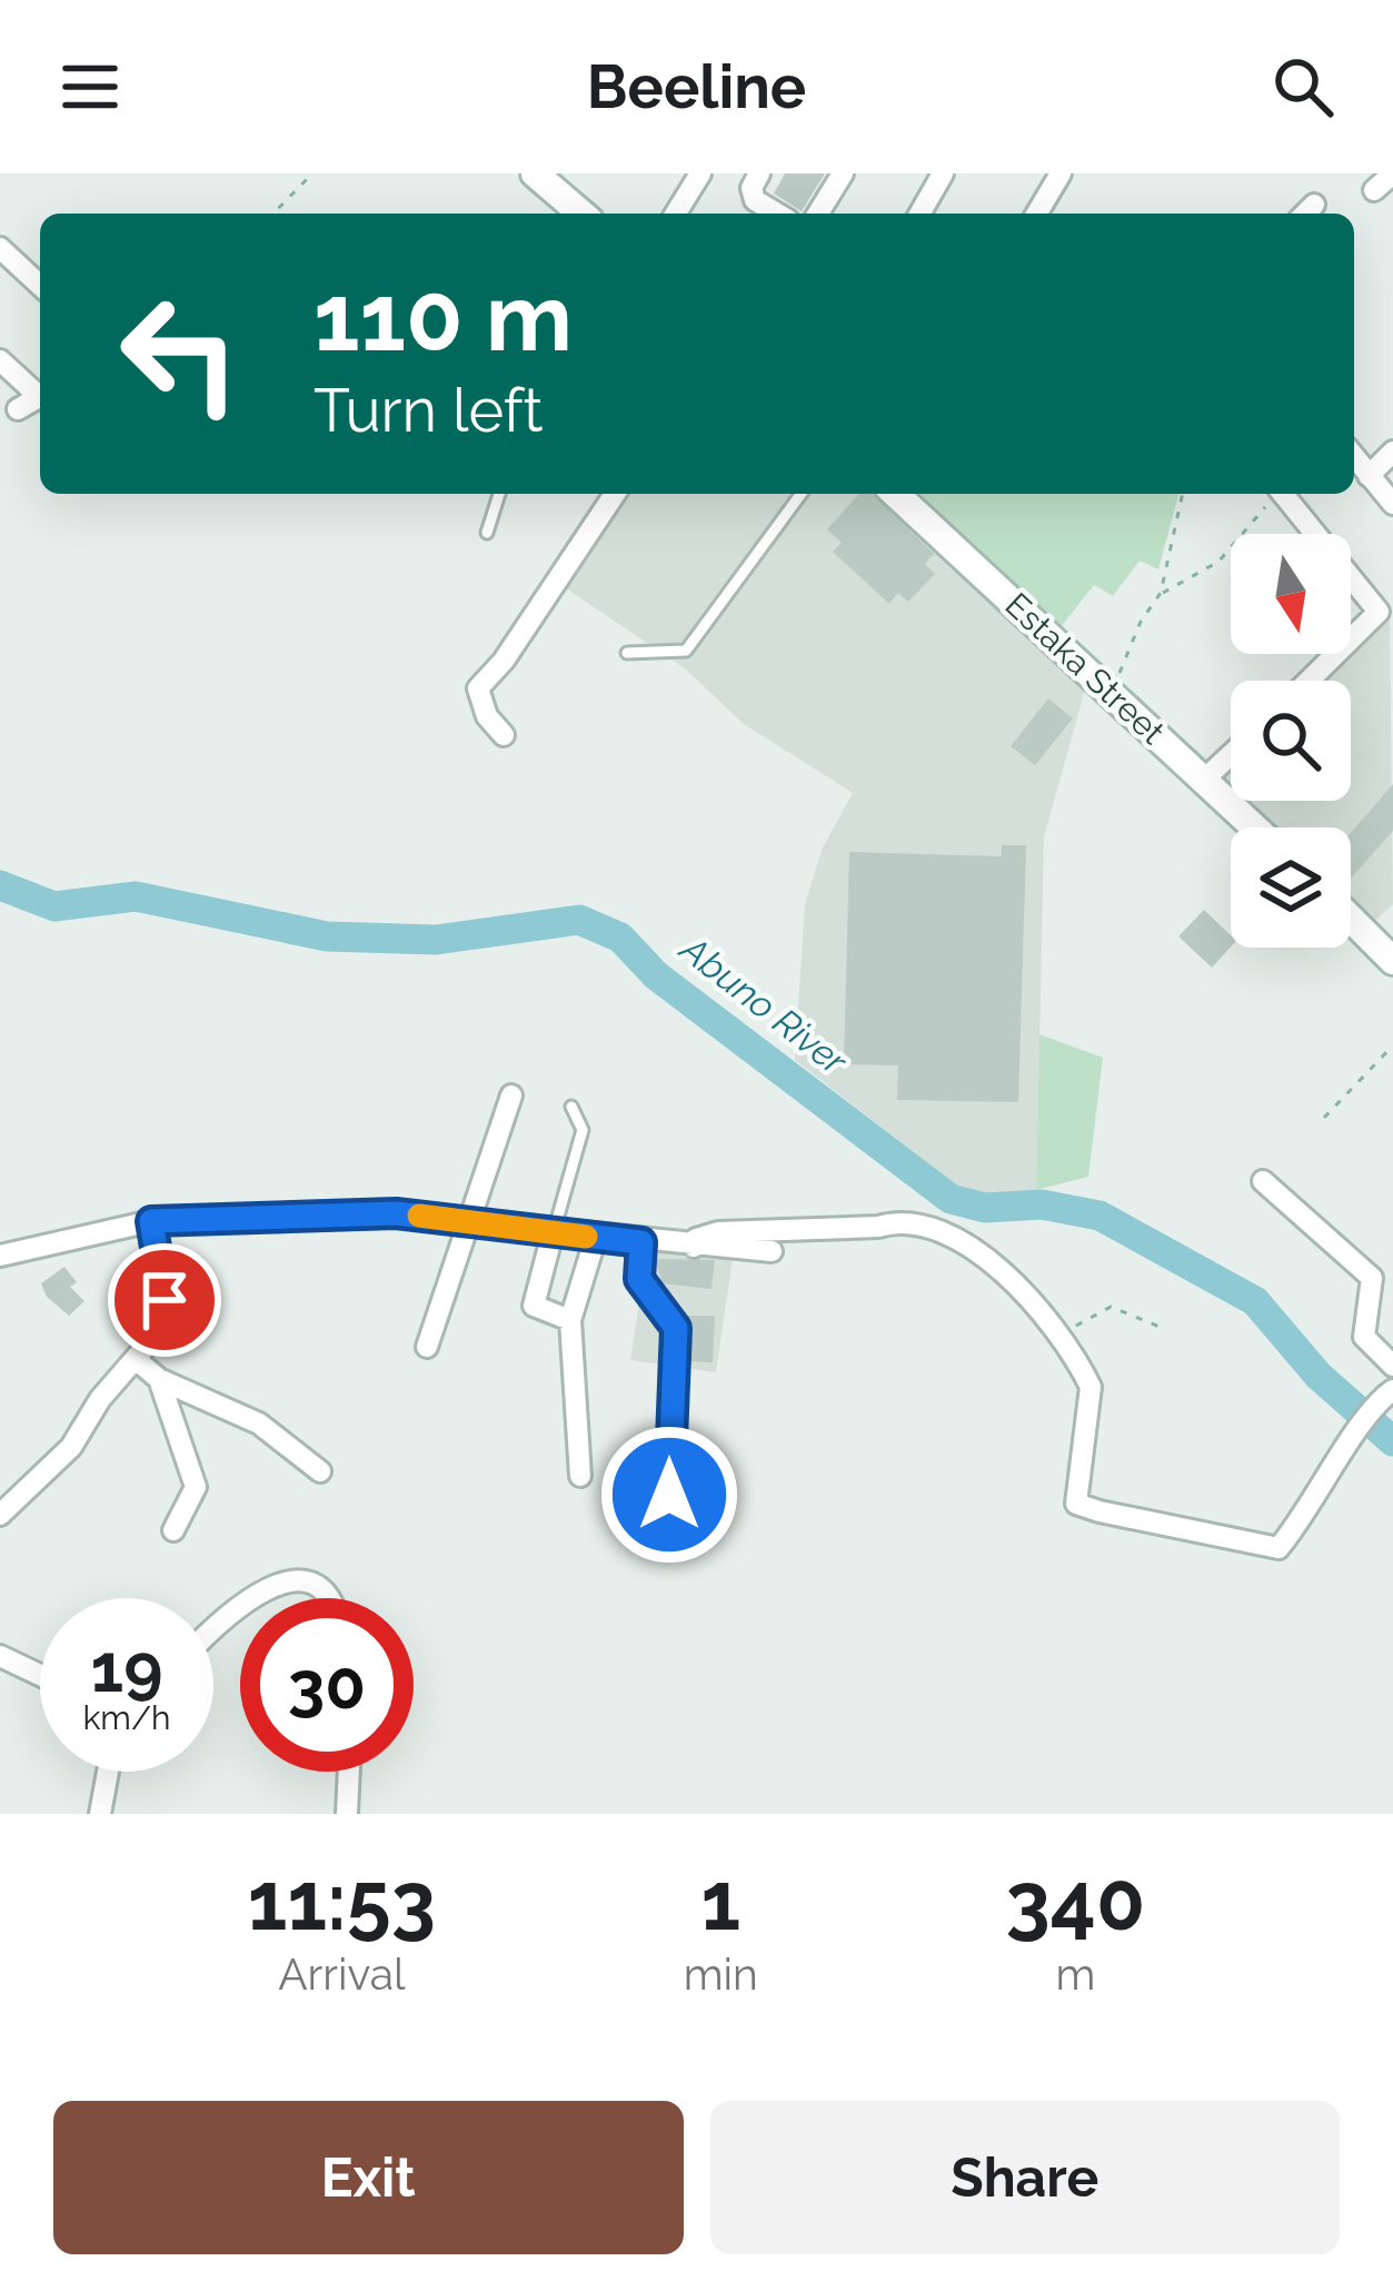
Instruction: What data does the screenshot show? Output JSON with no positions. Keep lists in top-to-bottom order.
{
  "streets": {
    "street": ["Estaka Street"]
  },
  "water": ["Abuno River"],
  "north": "bottom",
  "page": {
    "header": "Beeline",
    "turn": ["110 m", "Turn left"],
    "speed": "19 km/h",
    "limit": "30",
    "eta": [
      "11:53",
      "Arrival",
      "1",
      "min",
      "340",
      "m"
    ],
    "buttons": ["Exit", "Share"]
  }
}
